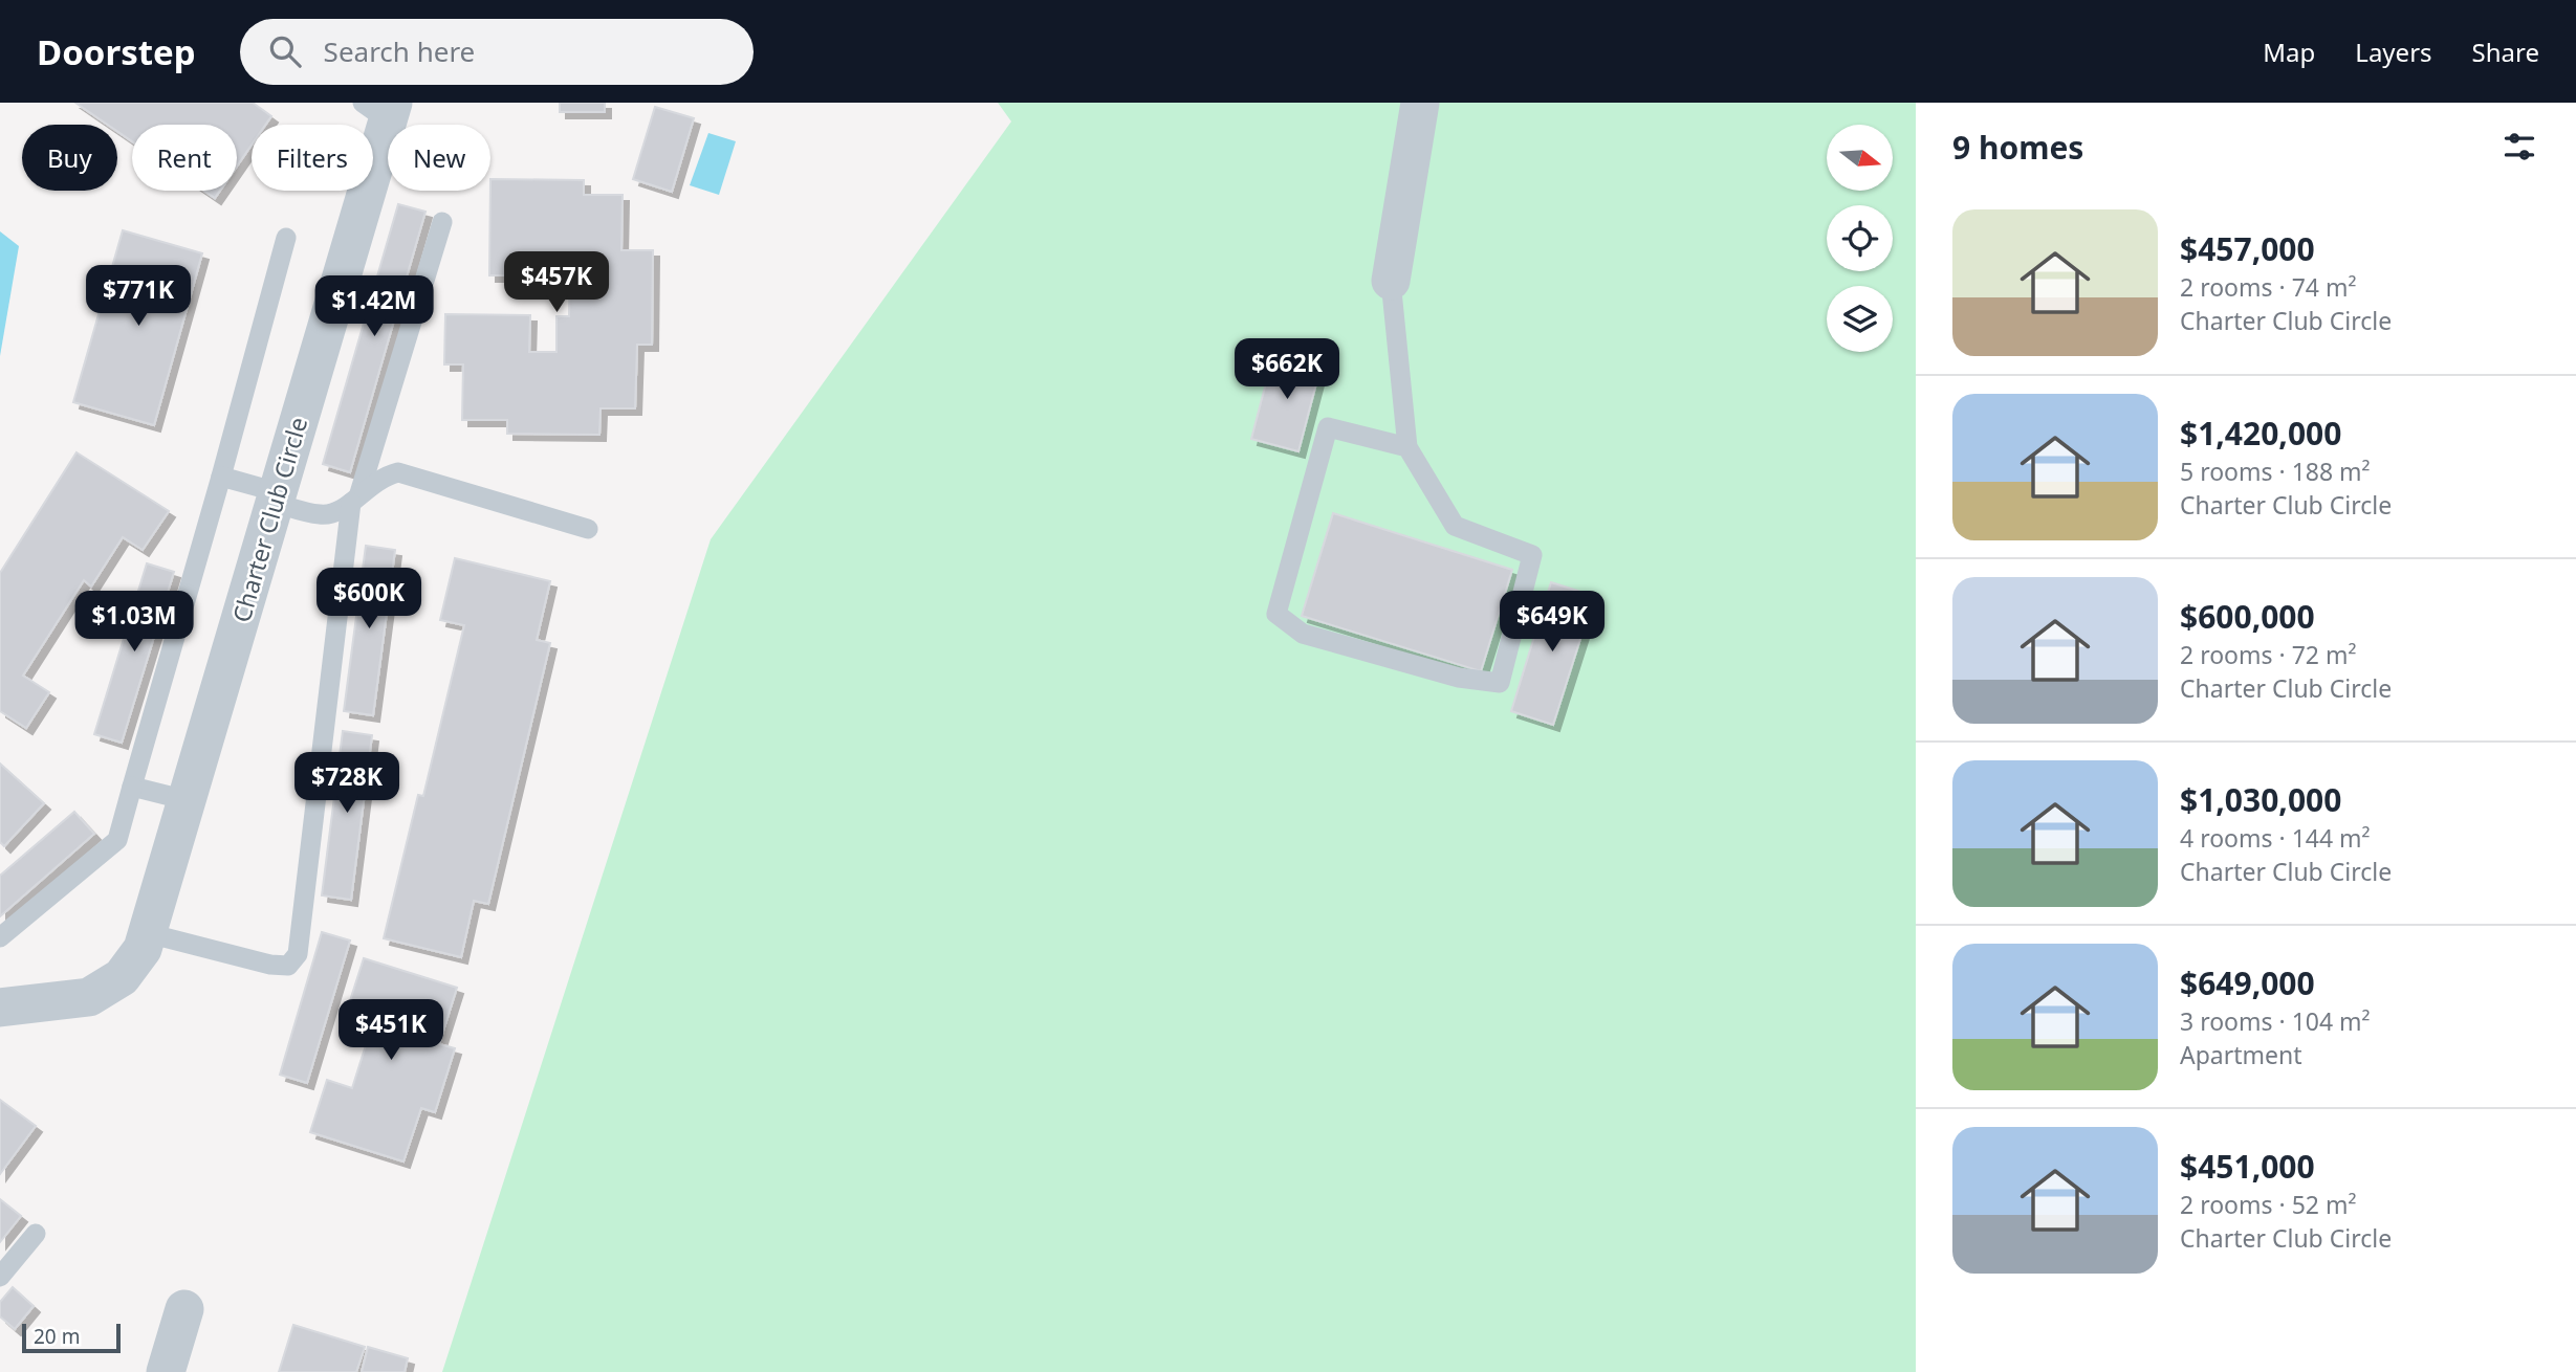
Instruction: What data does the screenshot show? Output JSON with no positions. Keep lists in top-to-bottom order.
{
  "streets": {
    "street": ["Charter Club Circle"]
  },
  "scale_bar": "20 m",
  "north": "right",
  "page": {
    "header": "Doorstep",
    "search": "Search here",
    "nav": ["Map", "Layers", "Share"],
    "heading": "9 homes",
    "chip": [
      "Buy",
      "Rent",
      "Filters",
      "New"
    ],
    "list": [
      {
        "name": "$457,000",
        "note": "2 rooms · 74 m² · Charter Club Circle"
      },
      {
        "name": "$1,420,000",
        "note": "5 rooms · 188 m² · Charter Club Circle"
      },
      {
        "name": "$600,000",
        "note": "2 rooms · 72 m² · Charter Club Circle"
      },
      {
        "name": "$1,030,000",
        "note": "4 rooms · 144 m² · Charter Club Circle"
      },
      {
        "name": "$649,000",
        "note": "3 rooms · 104 m² · Apartment"
      },
      {
        "name": "$451,000",
        "note": "2 rooms · 52 m² · Charter Club Circle"
      }
    ],
    "price": [
      "$457K",
      "$771K",
      "$1.42M",
      "$662K",
      "$600K",
      "$1.03M",
      "$649K",
      "$728K",
      "$451K"
    ],
    "scale": "20 m"
  }
}
